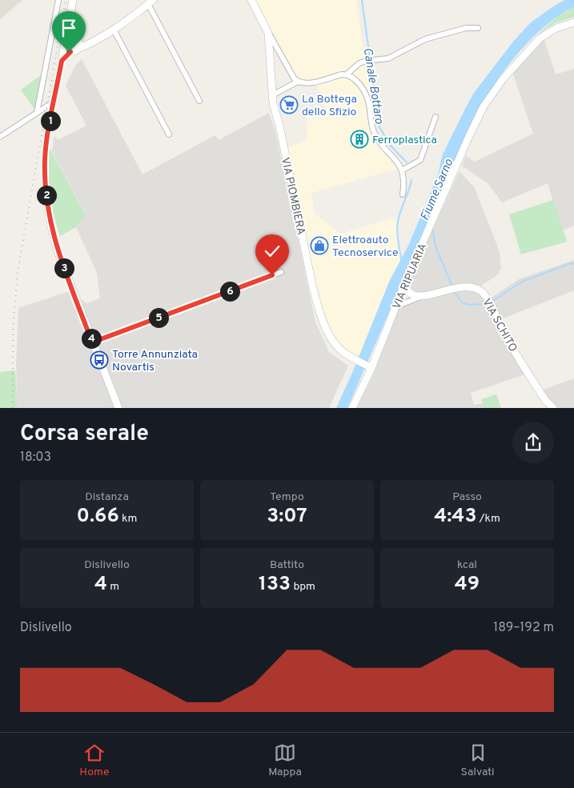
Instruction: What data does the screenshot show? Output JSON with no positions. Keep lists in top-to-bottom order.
{
  "streets": {
    "street": ["VIA PIOMBIERA", "VIA RIPUARIA", "VIA SCHITO"]
  },
  "crossings": [
    ["VIA PIOMBIERA", "VIA RIPUARIA"]
  ],
  "water": ["Canale Bottaro", "Fiume Sarno"],
  "places": {
    "supermarket": ["La Bottega dello Sfizio"],
    "building": ["Ferroplastica"],
    "shop": ["Elettroauto Tecnoservice"],
    "bus stop": ["Torre Annunziata Novartis"]
  },
  "page": {
    "pins": [
      "1",
      "2",
      "3",
      "6",
      "5",
      "4"
    ],
    "heading": ["Corsa serale", "18:03"],
    "stats": [
      ["Distanza", "0.66 km"],
      ["Tempo", "3:07"],
      ["Passo", "4:43 /km"],
      ["Dislivello", "4 m"],
      ["Battito", "133 bpm"],
      ["kcal", "49"]
    ],
    "chart": ["Dislivello", "189–192 m"],
    "tabs": ["Home", "Mappa", "Salvati"]
  }
}
